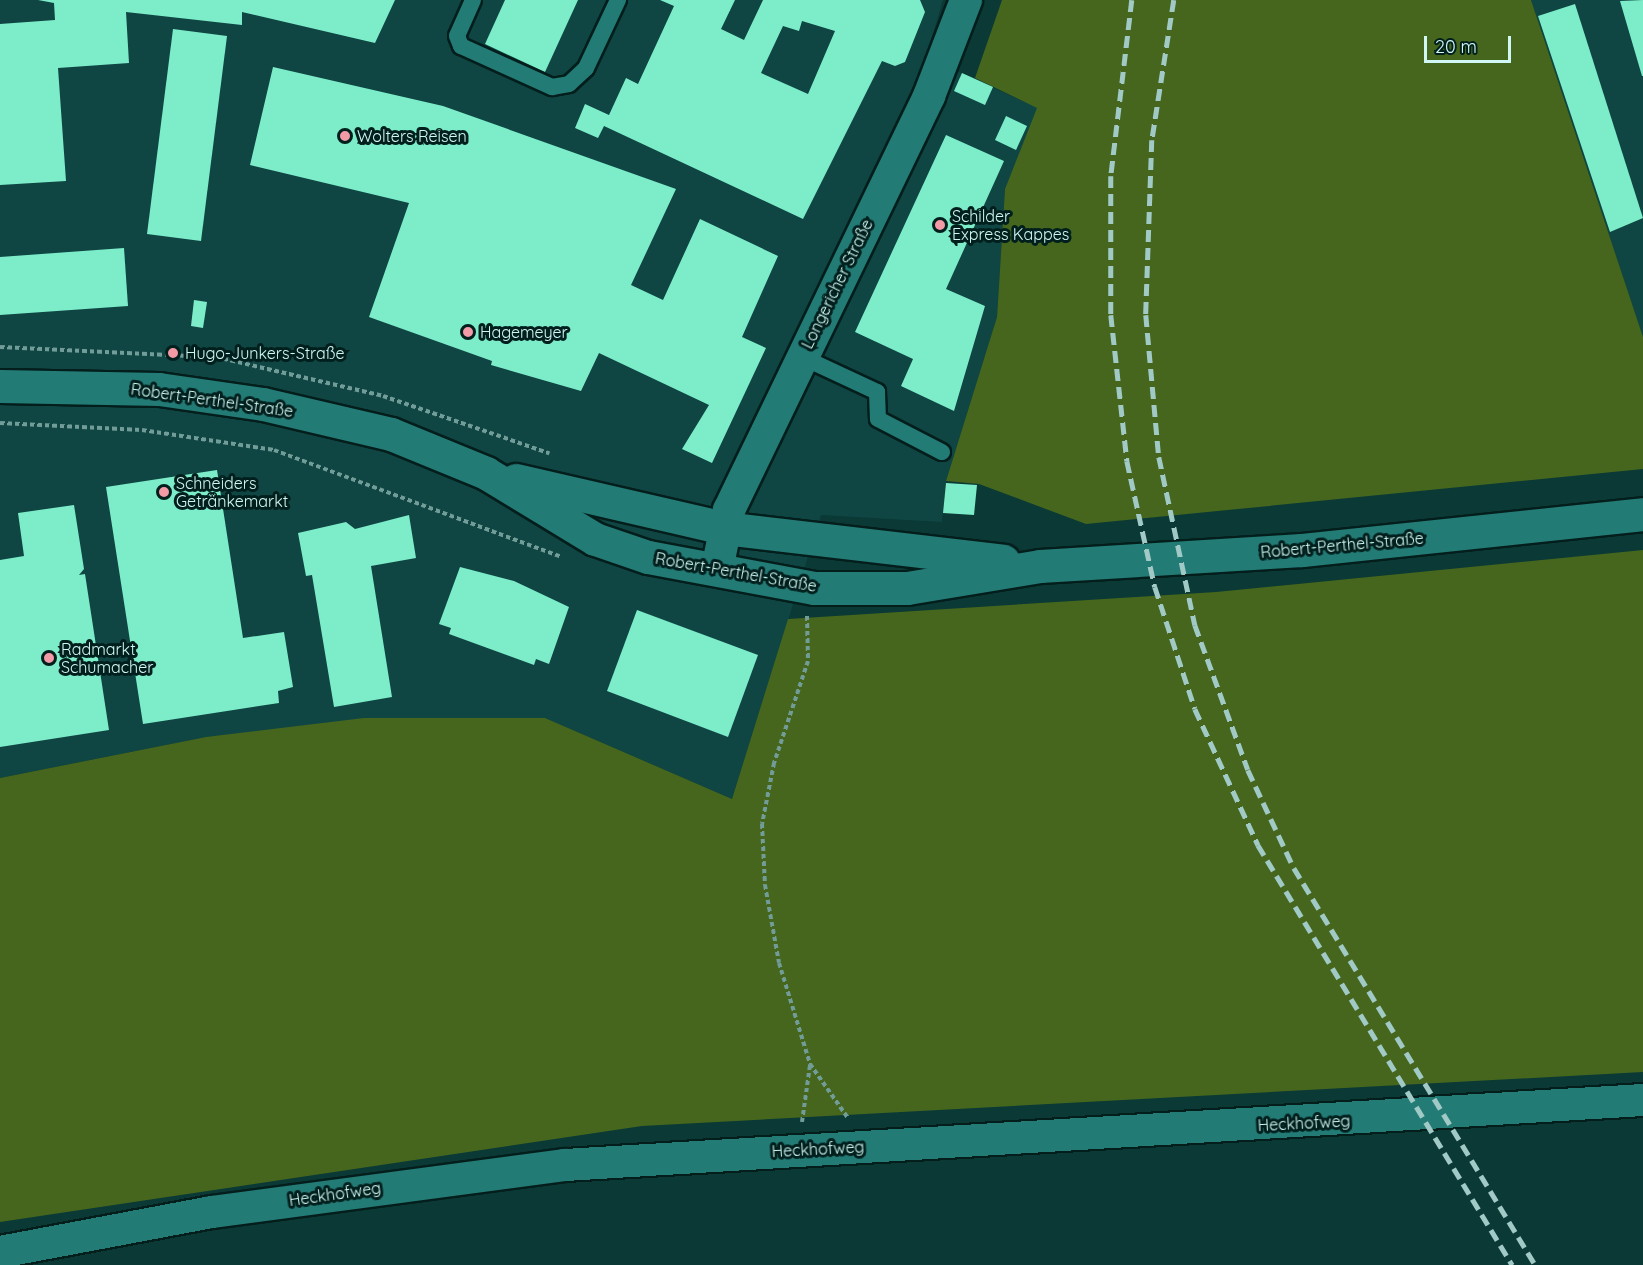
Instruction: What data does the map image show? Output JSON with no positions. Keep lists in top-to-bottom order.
{
  "streets": {
    "street": ["Longericher Straße", "Robert-Perthel-Straße", "Heckhofweg"]
  },
  "crossings": [
    ["Longericher Straße", "Robert-Perthel-Straße"]
  ],
  "places": [
    "Wolters Reisen",
    "Schilder Express Kappes",
    "Hagemeyer",
    "Hugo-Junkers-Straße",
    "Schneiders Getränkemarkt",
    "Radmarkt Schumacher"
  ],
  "scale_bar": "20 m"
}
